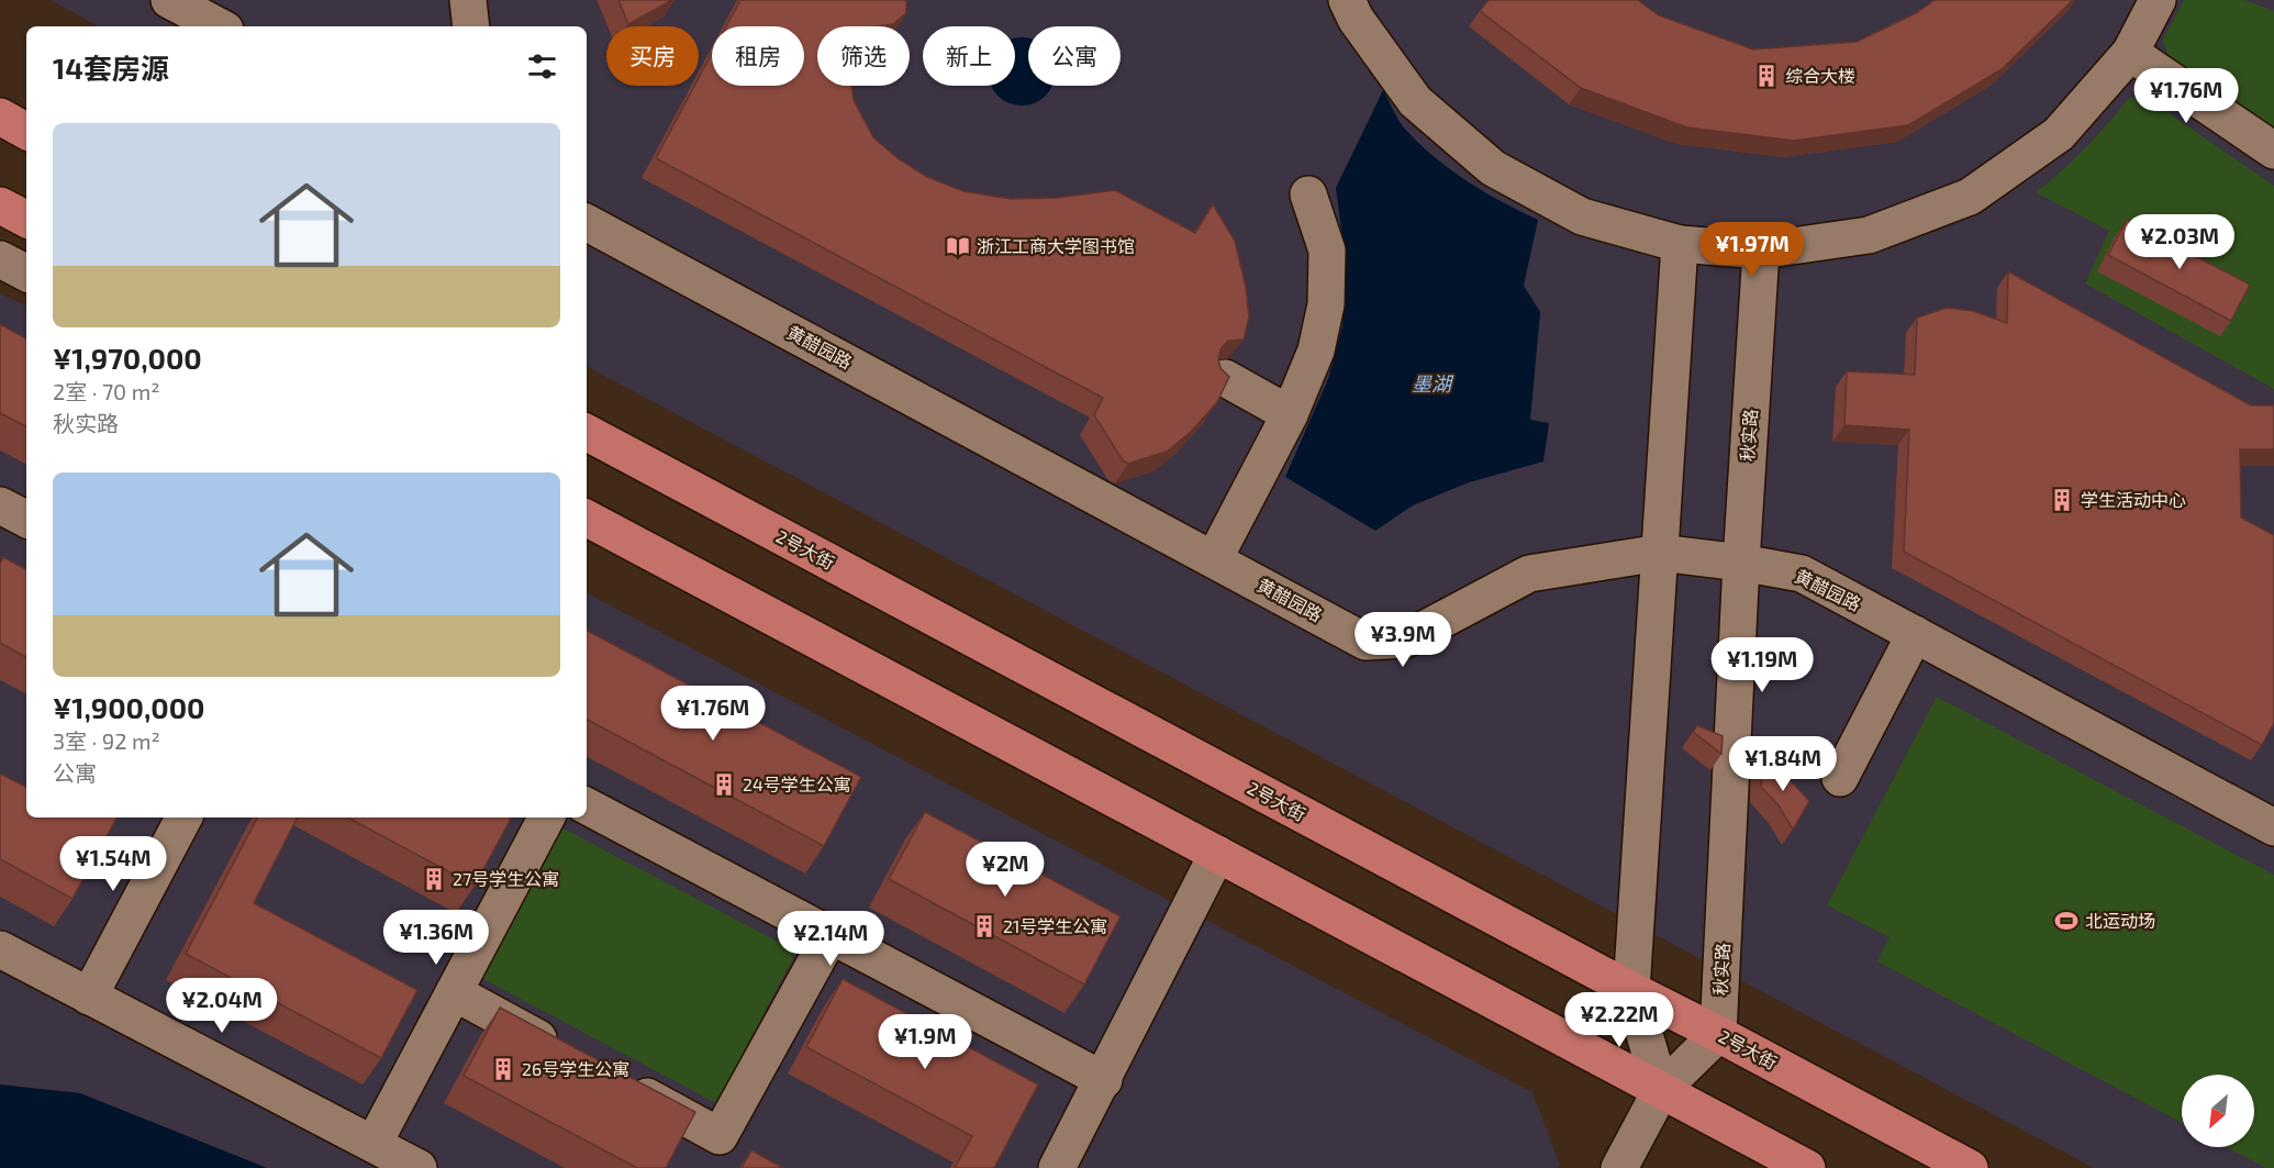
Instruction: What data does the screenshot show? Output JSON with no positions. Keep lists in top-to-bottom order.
{
  "streets": {
    "main road": ["2号大街"],
    "street": ["黄醋园路", "秋实路"]
  },
  "crossings": [
    ["黄醋园路", "秋实路"],
    ["秋实路", "2号大街"]
  ],
  "water": ["墨湖"],
  "places": {
    "building": [
      "综合大楼",
      "学生活动中心",
      "24号学生公寓",
      "27号学生公寓",
      "21号学生公寓",
      "26号学生公寓"
    ],
    "library": ["浙江工商大学图书馆"],
    "sports": ["北运动场"]
  },
  "north": "bottom left",
  "page": {
    "chip": [
      "买房",
      "租房",
      "筛选",
      "新上",
      "公寓"
    ],
    "heading": "14套房源",
    "price": [
      "¥1.76M",
      "¥2.03M",
      "¥1.97M",
      "¥3.9M",
      "¥1.19M",
      "¥1.76M",
      "¥1.84M",
      "¥1.54M",
      "¥2M",
      "¥1.36M",
      "¥2.14M",
      "¥2.04M",
      "¥2.22M",
      "¥1.9M"
    ],
    "list": [
      {
        "name": "¥1,970,000",
        "note": "2室 · 70 m² · 秋实路"
      },
      {
        "name": "¥1,900,000",
        "note": "3室 · 92 m² · 公寓"
      }
    ]
  }
}
